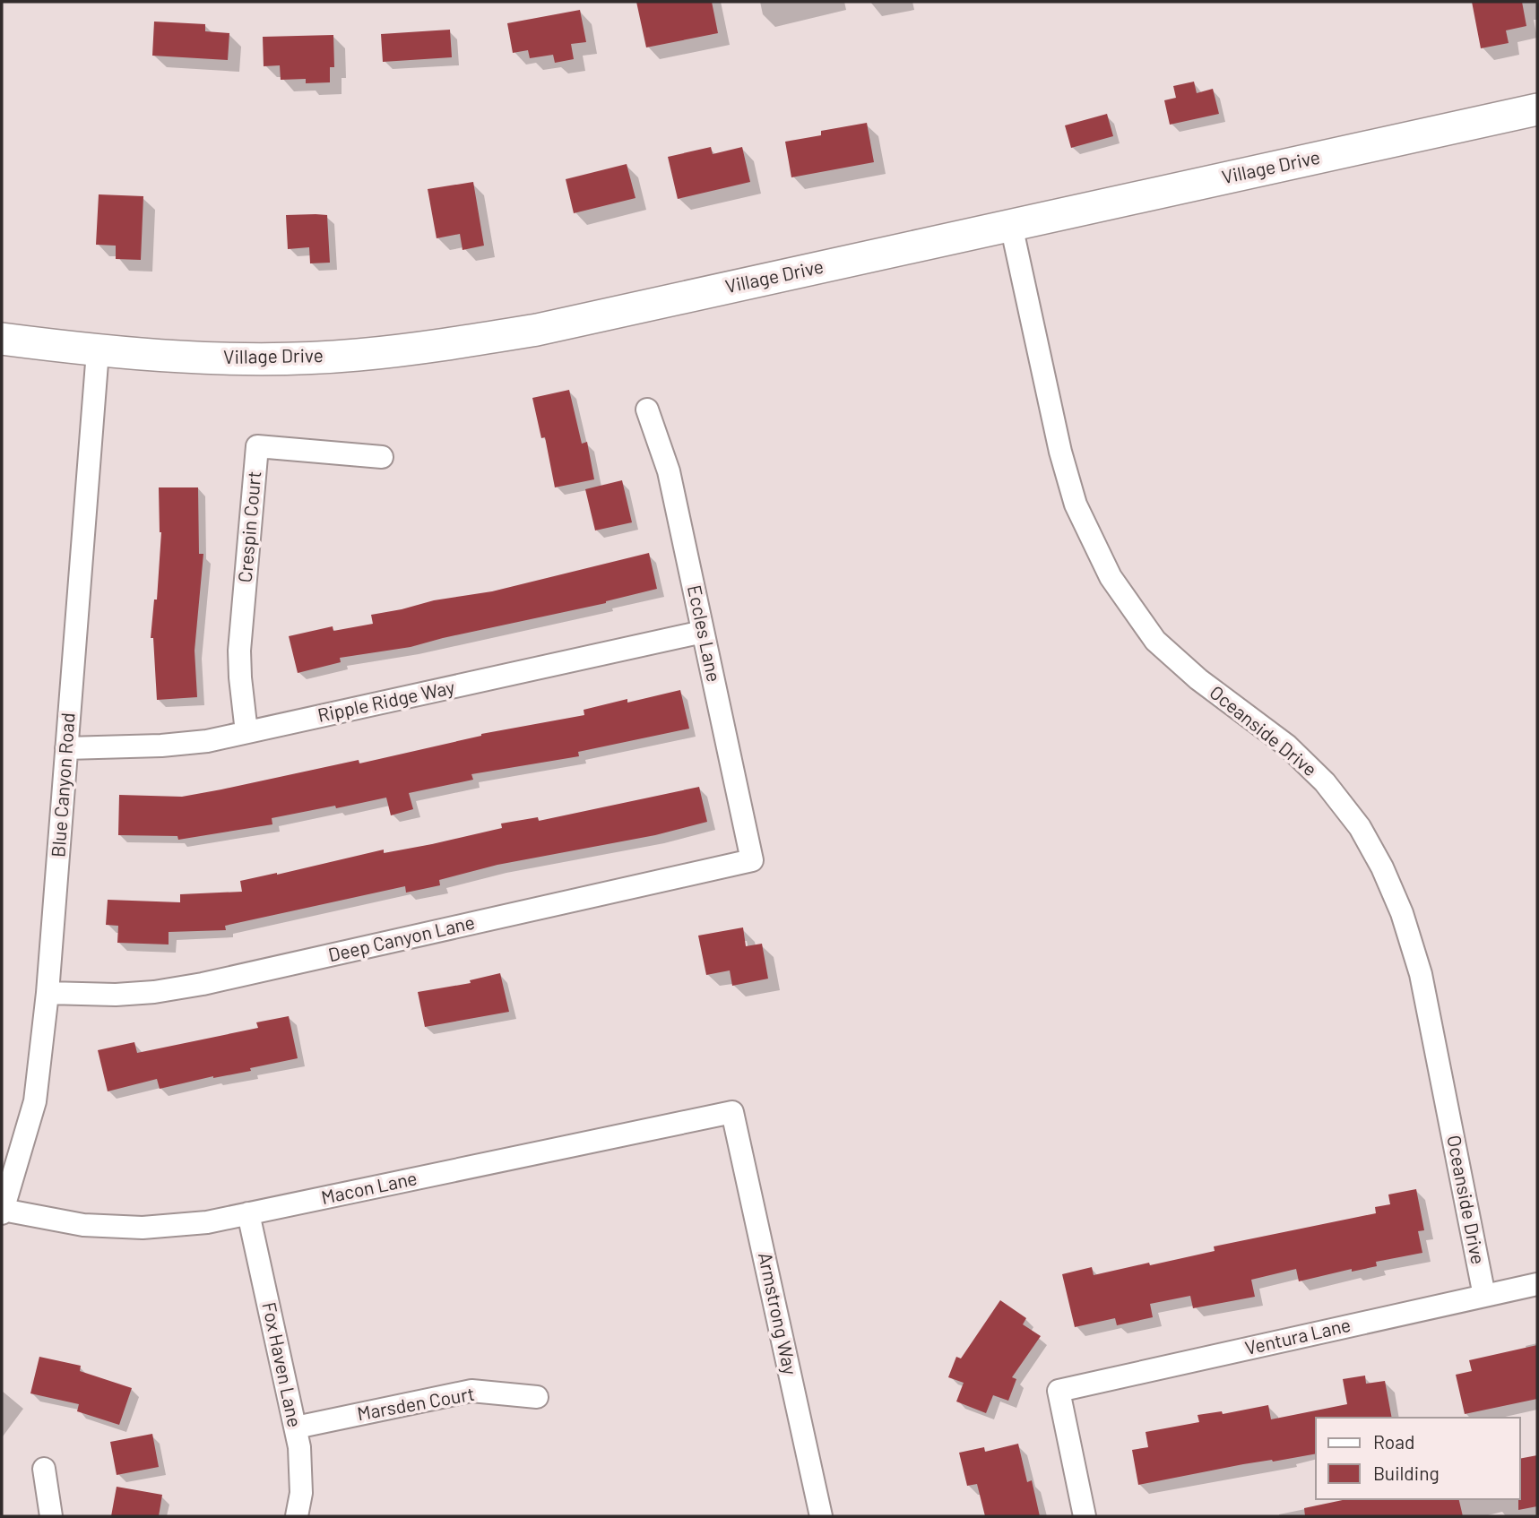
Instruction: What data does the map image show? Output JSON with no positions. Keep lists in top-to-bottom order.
{
  "streets": {
    "main road": ["Village Drive"],
    "street": [
      "Crespin Court",
      "Eccles Lane",
      "Ripple Ridge Way",
      "Oceanside Drive",
      "Blue Canyon Road",
      "Deep Canyon Lane",
      "Macon Lane",
      "Armstrong Way",
      "Ventura Lane",
      "Fox Haven Lane",
      "Marsden Court"
    ]
  },
  "crossings": [
    ["Village Drive", "Oceanside Drive"],
    ["Village Drive", "Blue Canyon Road"],
    ["Crespin Court", "Ripple Ridge Way"],
    ["Eccles Lane", "Ripple Ridge Way"],
    ["Eccles Lane", "Deep Canyon Lane"],
    ["Ripple Ridge Way", "Blue Canyon Road"],
    ["Oceanside Drive", "Ventura Lane"],
    ["Blue Canyon Road", "Deep Canyon Lane"],
    ["Blue Canyon Road", "Macon Lane"],
    ["Macon Lane", "Armstrong Way"],
    ["Macon Lane", "Fox Haven Lane"],
    ["Fox Haven Lane", "Marsden Court"]
  ],
  "legend": ["Road", "Building"]
}
